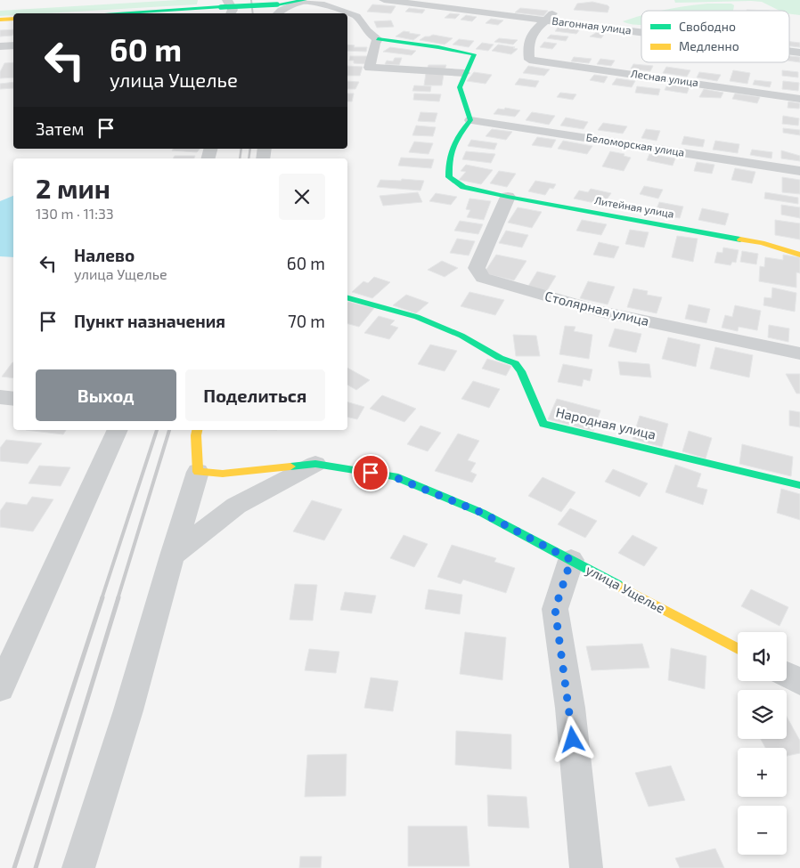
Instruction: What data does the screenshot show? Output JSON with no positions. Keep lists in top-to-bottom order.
{
  "streets": {
    "street": [
      "Вагонная улица",
      "Лесная улица",
      "Беломорская улица",
      "Литейная улица",
      "Столярная улица",
      "Народная улица",
      "улица Ущелье"
    ]
  },
  "crossings": [
    ["Вагонная улица", "Лесная улица"],
    ["Беломорская улица", "Литейная улица"],
    ["Литейная улица", "Столярная улица"]
  ],
  "legend": ["Свободно", "Медленно"],
  "page": {
    "turn": ["60 m", "улица Ущелье"],
    "then": "Затем",
    "heading": ["2 мин", "130 m · 11:33"],
    "list": [
      {
        "name": "Налево",
        "note": "улица Ущелье",
        "value": "60 m"
      },
      {
        "name": "Пункт назначения",
        "value": "70 m"
      }
    ],
    "buttons": ["Выход", "Поделиться"],
    "map_buttons": ["+", "−"]
  }
}
